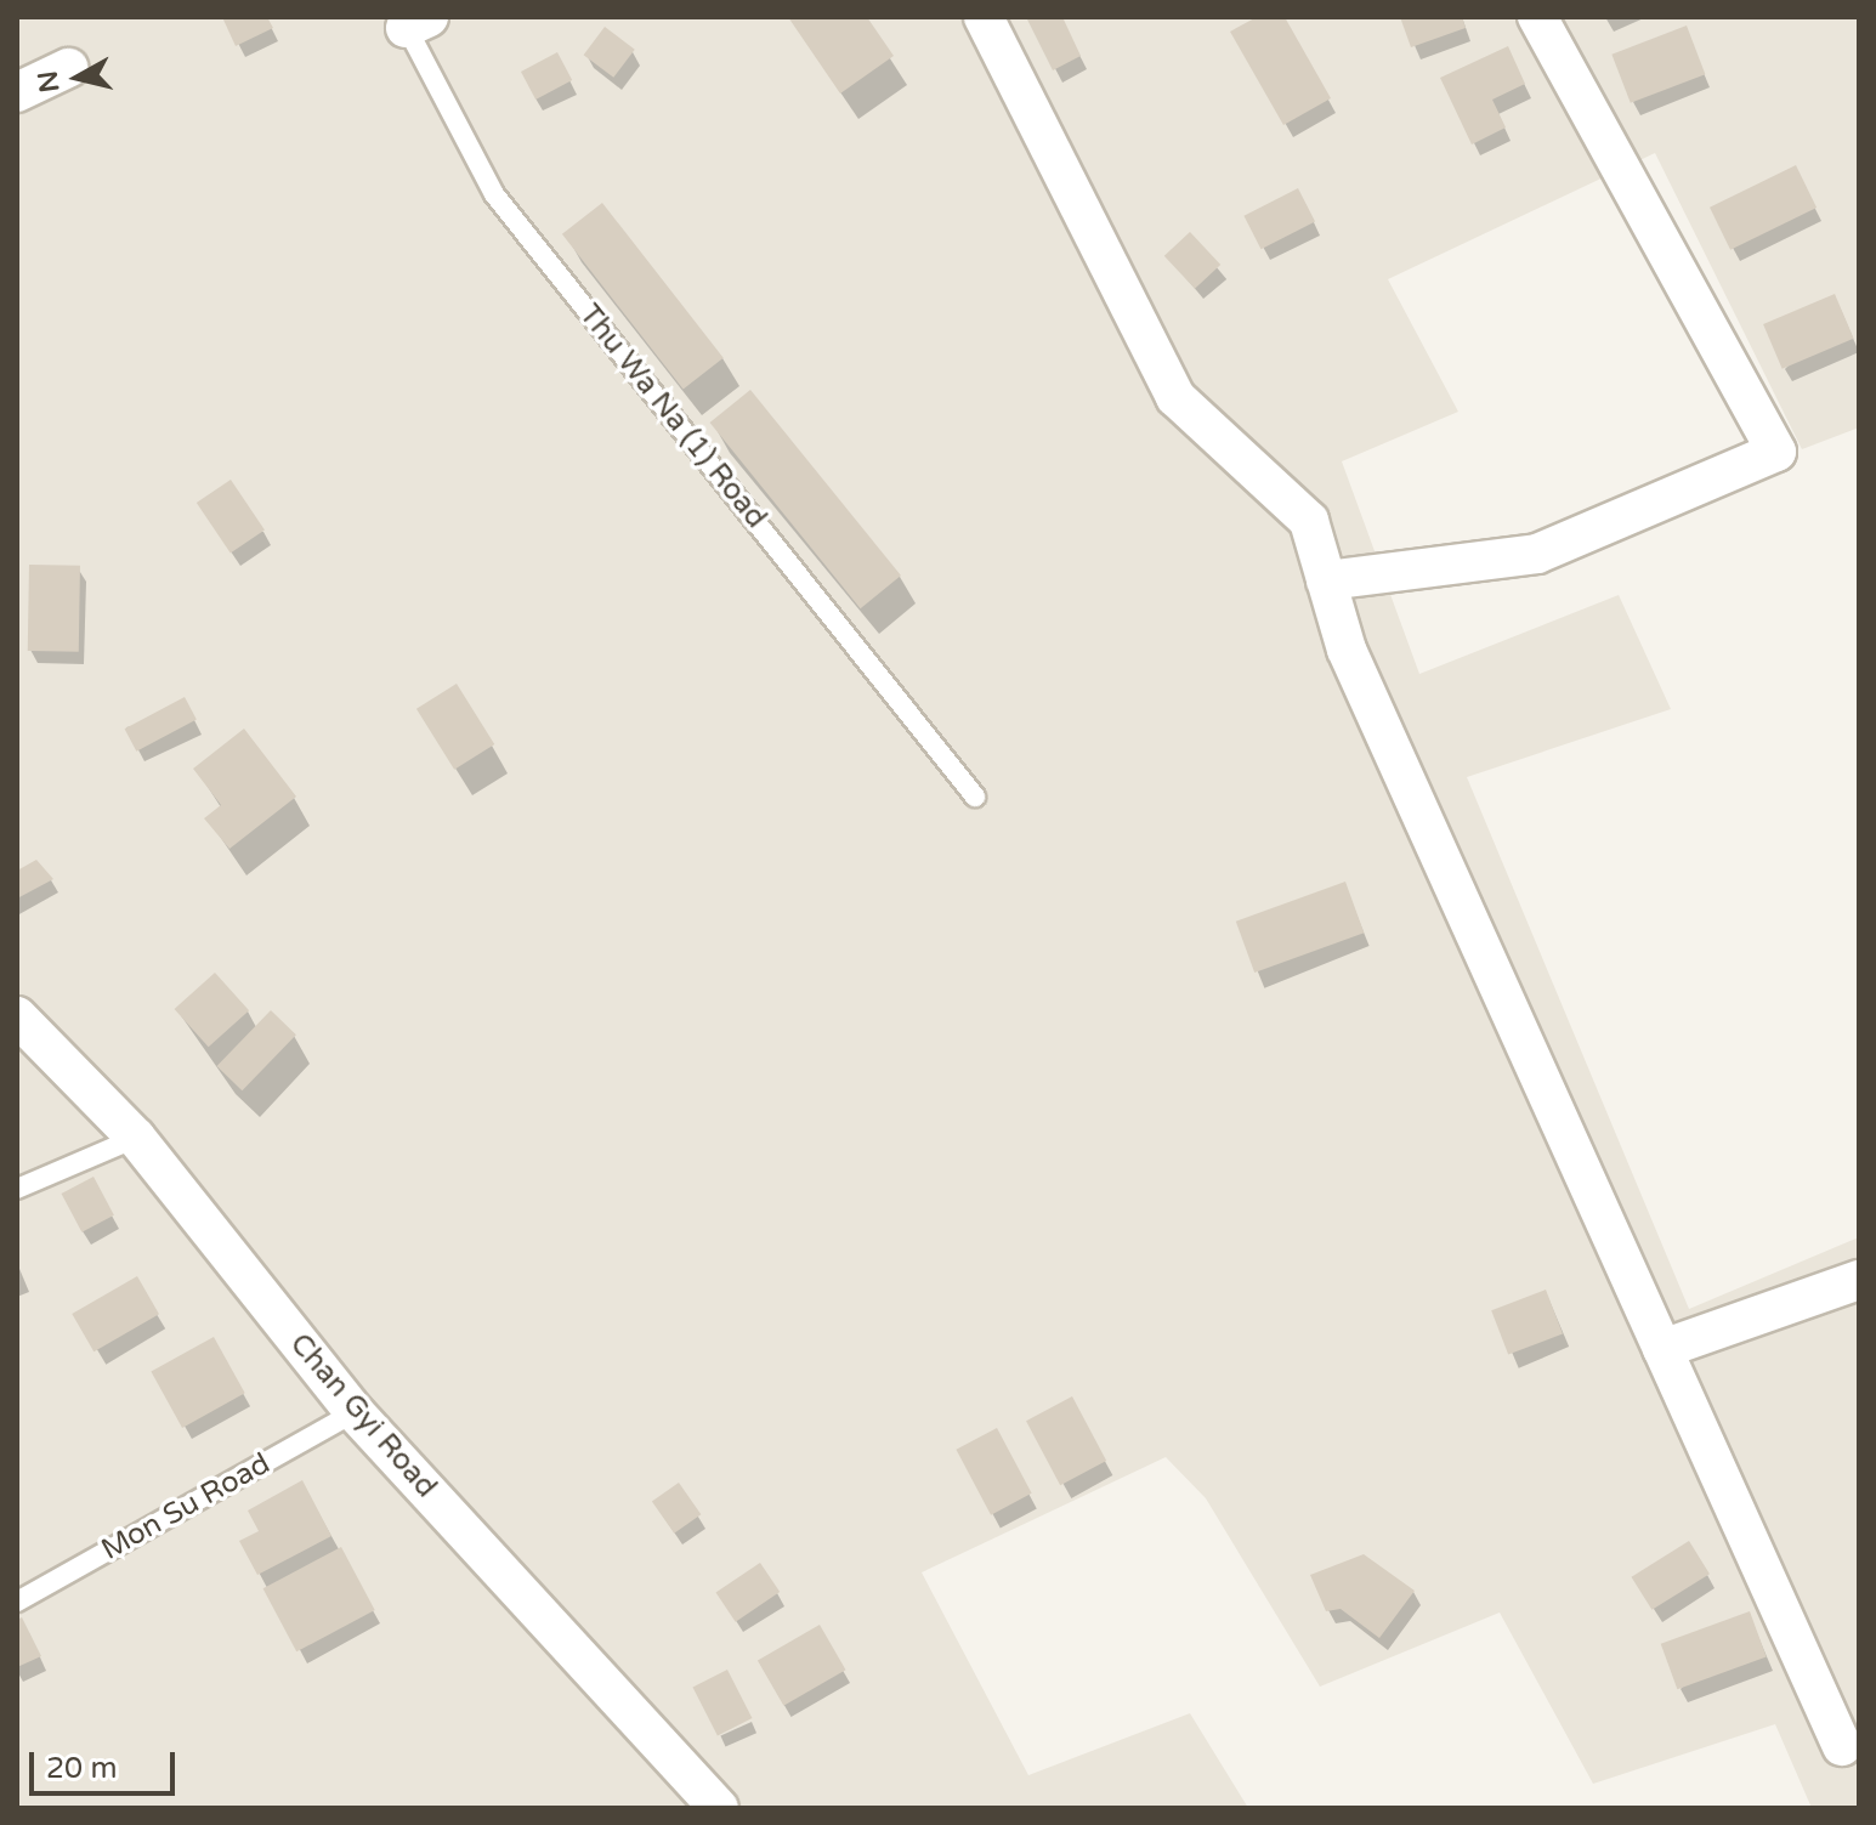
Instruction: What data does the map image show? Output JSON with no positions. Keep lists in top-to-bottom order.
{
  "streets": {
    "street": ["Chan Gyi Road"],
    "lane": ["Thu Wa Na (1) Road", "Mon Su Road"]
  },
  "crossings": [
    ["Chan Gyi Road", "Mon Su Road"]
  ],
  "scale_bar": "20 m",
  "north": "left"
}
